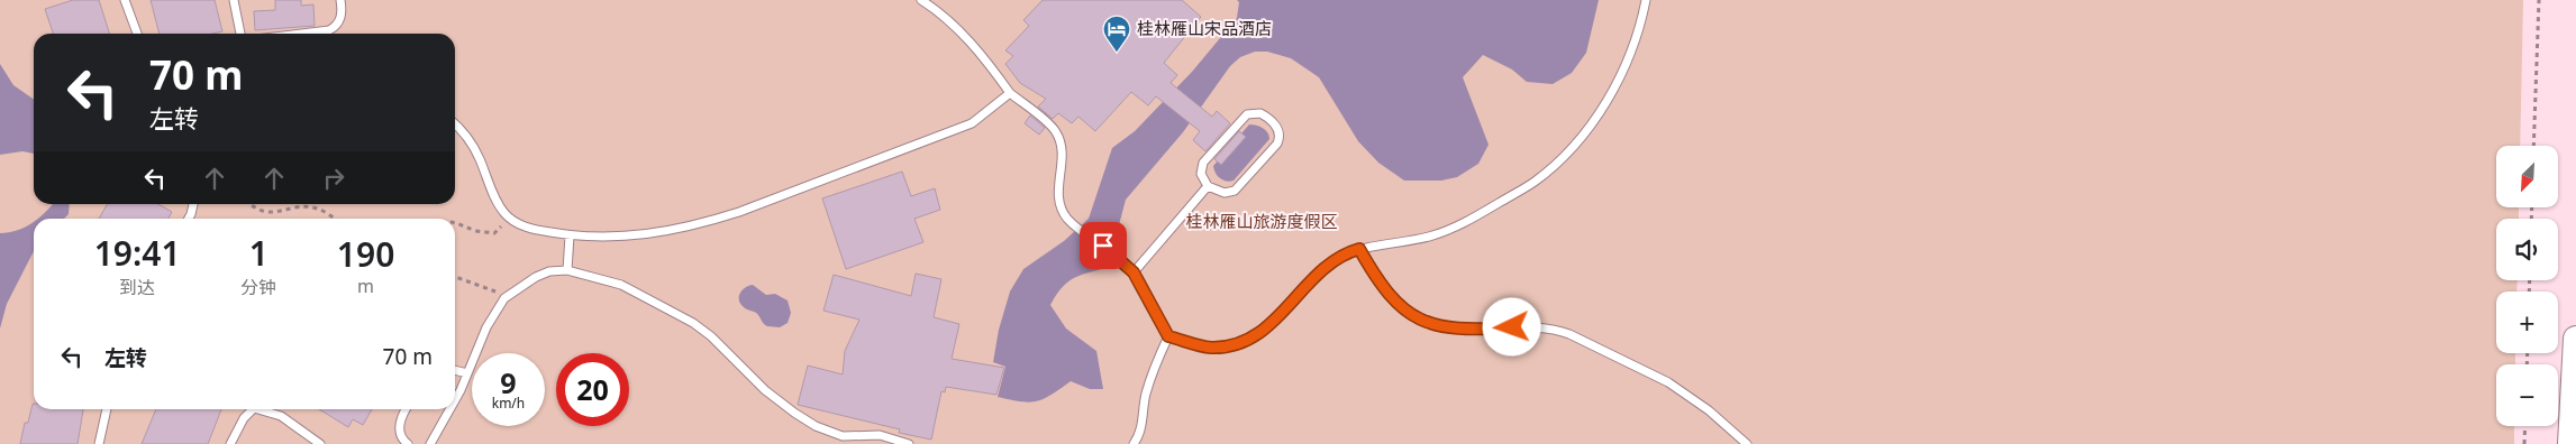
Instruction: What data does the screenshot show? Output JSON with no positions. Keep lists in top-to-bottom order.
{
  "parks": ["桂林雁山旅游度假区"],
  "places": {
    "hotel": ["桂林雁山宋品酒店"]
  },
  "north": "bottom left",
  "page": {
    "turn": ["70 m", "左转"],
    "map_buttons": ["+", "−"],
    "eta": [
      "19:41",
      "到达",
      "1",
      "分钟",
      "190",
      "m"
    ],
    "list": [
      {
        "name": "左转",
        "value": "70 m"
      }
    ],
    "speed": "9 km/h",
    "limit": "20"
  }
}
